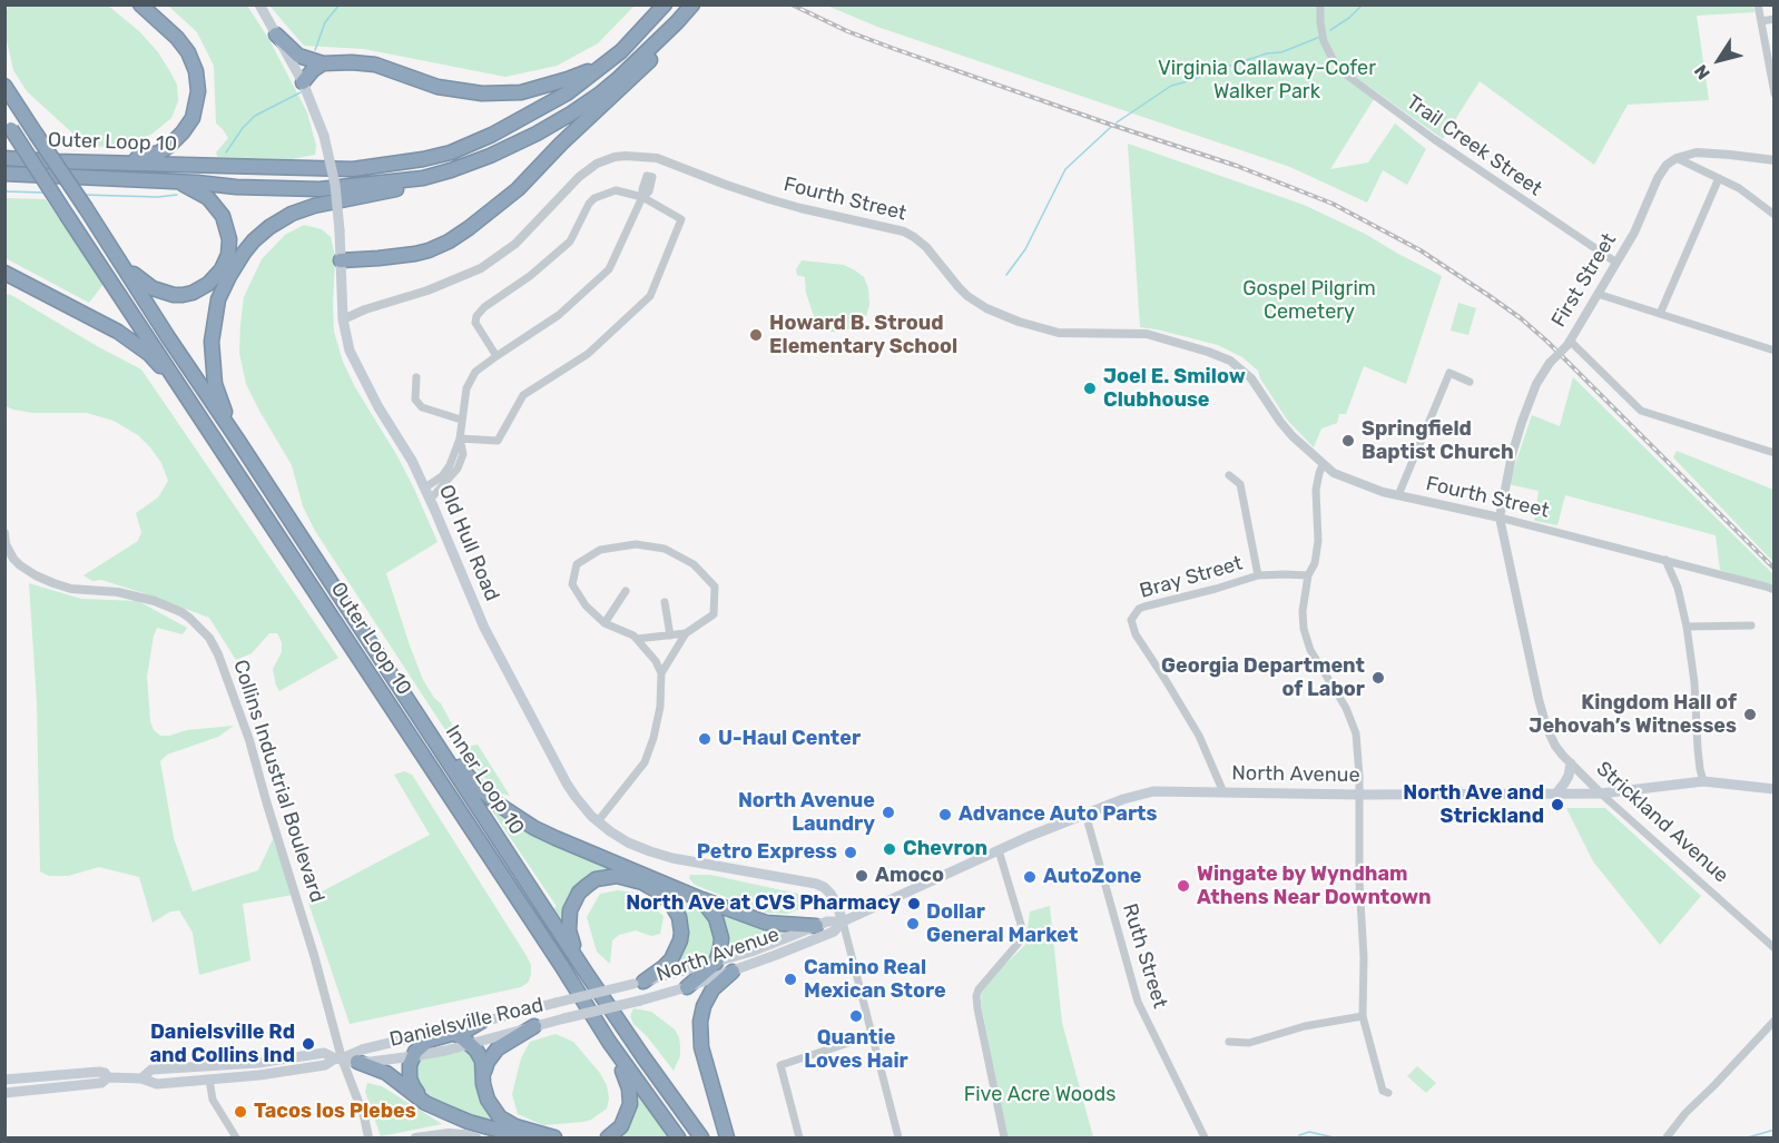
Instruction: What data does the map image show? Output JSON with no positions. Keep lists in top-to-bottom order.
{
  "streets": {
    "highway": ["Outer Loop 10", "Inner Loop 10"],
    "main road": ["Old Hull Road", "North Avenue", "Danielsville Road"],
    "street": [
      "Trail Creek Street",
      "Fourth Street",
      "First Street",
      "Bray Street",
      "Collins Industrial Boulevard",
      "Strickland Avenue",
      "Ruth Street"
    ]
  },
  "crossings": [
    ["Trail Creek Street", "First Street"],
    ["Fourth Street", "First Street"],
    ["Fourth Street", "Old Hull Road"],
    ["Fourth Street", "Strickland Avenue"],
    ["First Street", "Strickland Avenue"],
    ["Old Hull Road", "North Avenue"],
    ["Bray Street", "North Avenue"],
    ["North Avenue", "Strickland Avenue"],
    ["North Avenue", "Ruth Street"],
    ["North Avenue", "Danielsville Road"],
    ["Collins Industrial Boulevard", "Danielsville Road"]
  ],
  "parks": ["Virginia Callaway-Cofer Walker Park", "Gospel Pilgrim Cemetery", "Five Acre Woods"],
  "places": [
    "Howard B. Stroud Elementary School",
    "Joel E. Smilow Clubhouse",
    "Springfield Baptist Church",
    "Georgia Department of Labor",
    "Kingdom Hall of Jehovah’s Witnesses",
    "U-Haul Center",
    "North Ave and Strickland",
    "North Avenue Laundry",
    "Advance Auto Parts",
    "Chevron",
    "Petro Express",
    "Amoco",
    "AutoZone",
    "Wingate by Wyndham Athens Near Downtown",
    "North Ave at CVS Pharmacy",
    "Dollar General Market",
    "Camino Real Mexican Store",
    "Quantie Loves Hair",
    "Danielsville Rd and Collins Ind",
    "Tacos los Plebes"
  ],
  "north": "bottom left"
}
